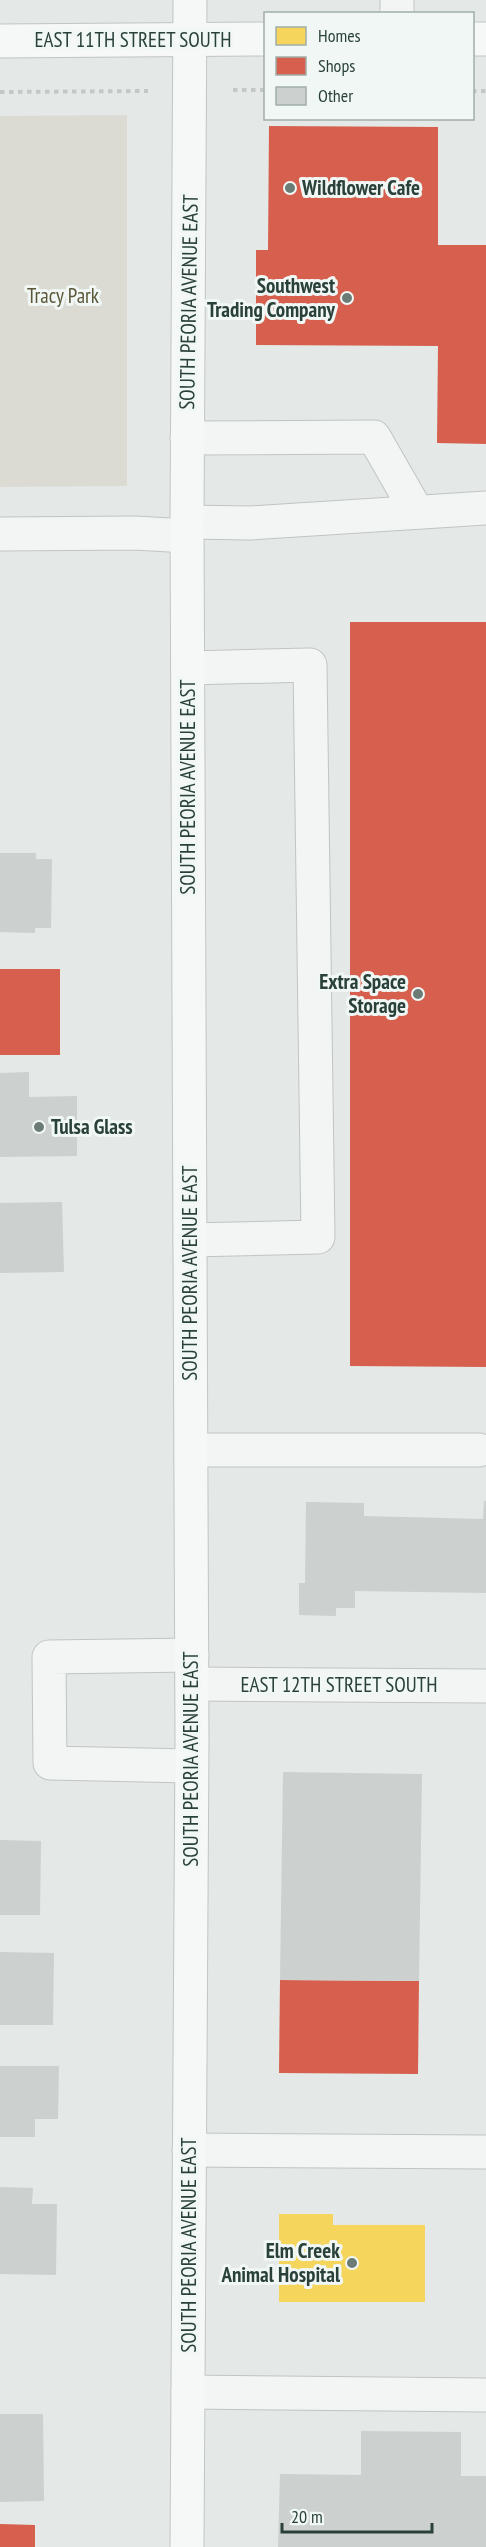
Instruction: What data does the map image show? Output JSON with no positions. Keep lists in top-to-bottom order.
{
  "streets": {
    "main road": ["EAST 11TH STREET SOUTH", "SOUTH PEORIA AVENUE EAST"],
    "street": ["EAST 12TH STREET SOUTH"]
  },
  "crossings": [
    ["EAST 11TH STREET SOUTH", "SOUTH PEORIA AVENUE EAST"],
    ["SOUTH PEORIA AVENUE EAST", "EAST 12TH STREET SOUTH"]
  ],
  "parks": ["Tracy Park"],
  "places": [
    "Wildflower Cafe",
    "Southwest Trading Company",
    "Extra Space Storage",
    "Tulsa Glass",
    "Elm Creek Animal Hospital"
  ],
  "legend": ["Homes", "Shops", "Other"],
  "scale_bar": "20 m"
}
